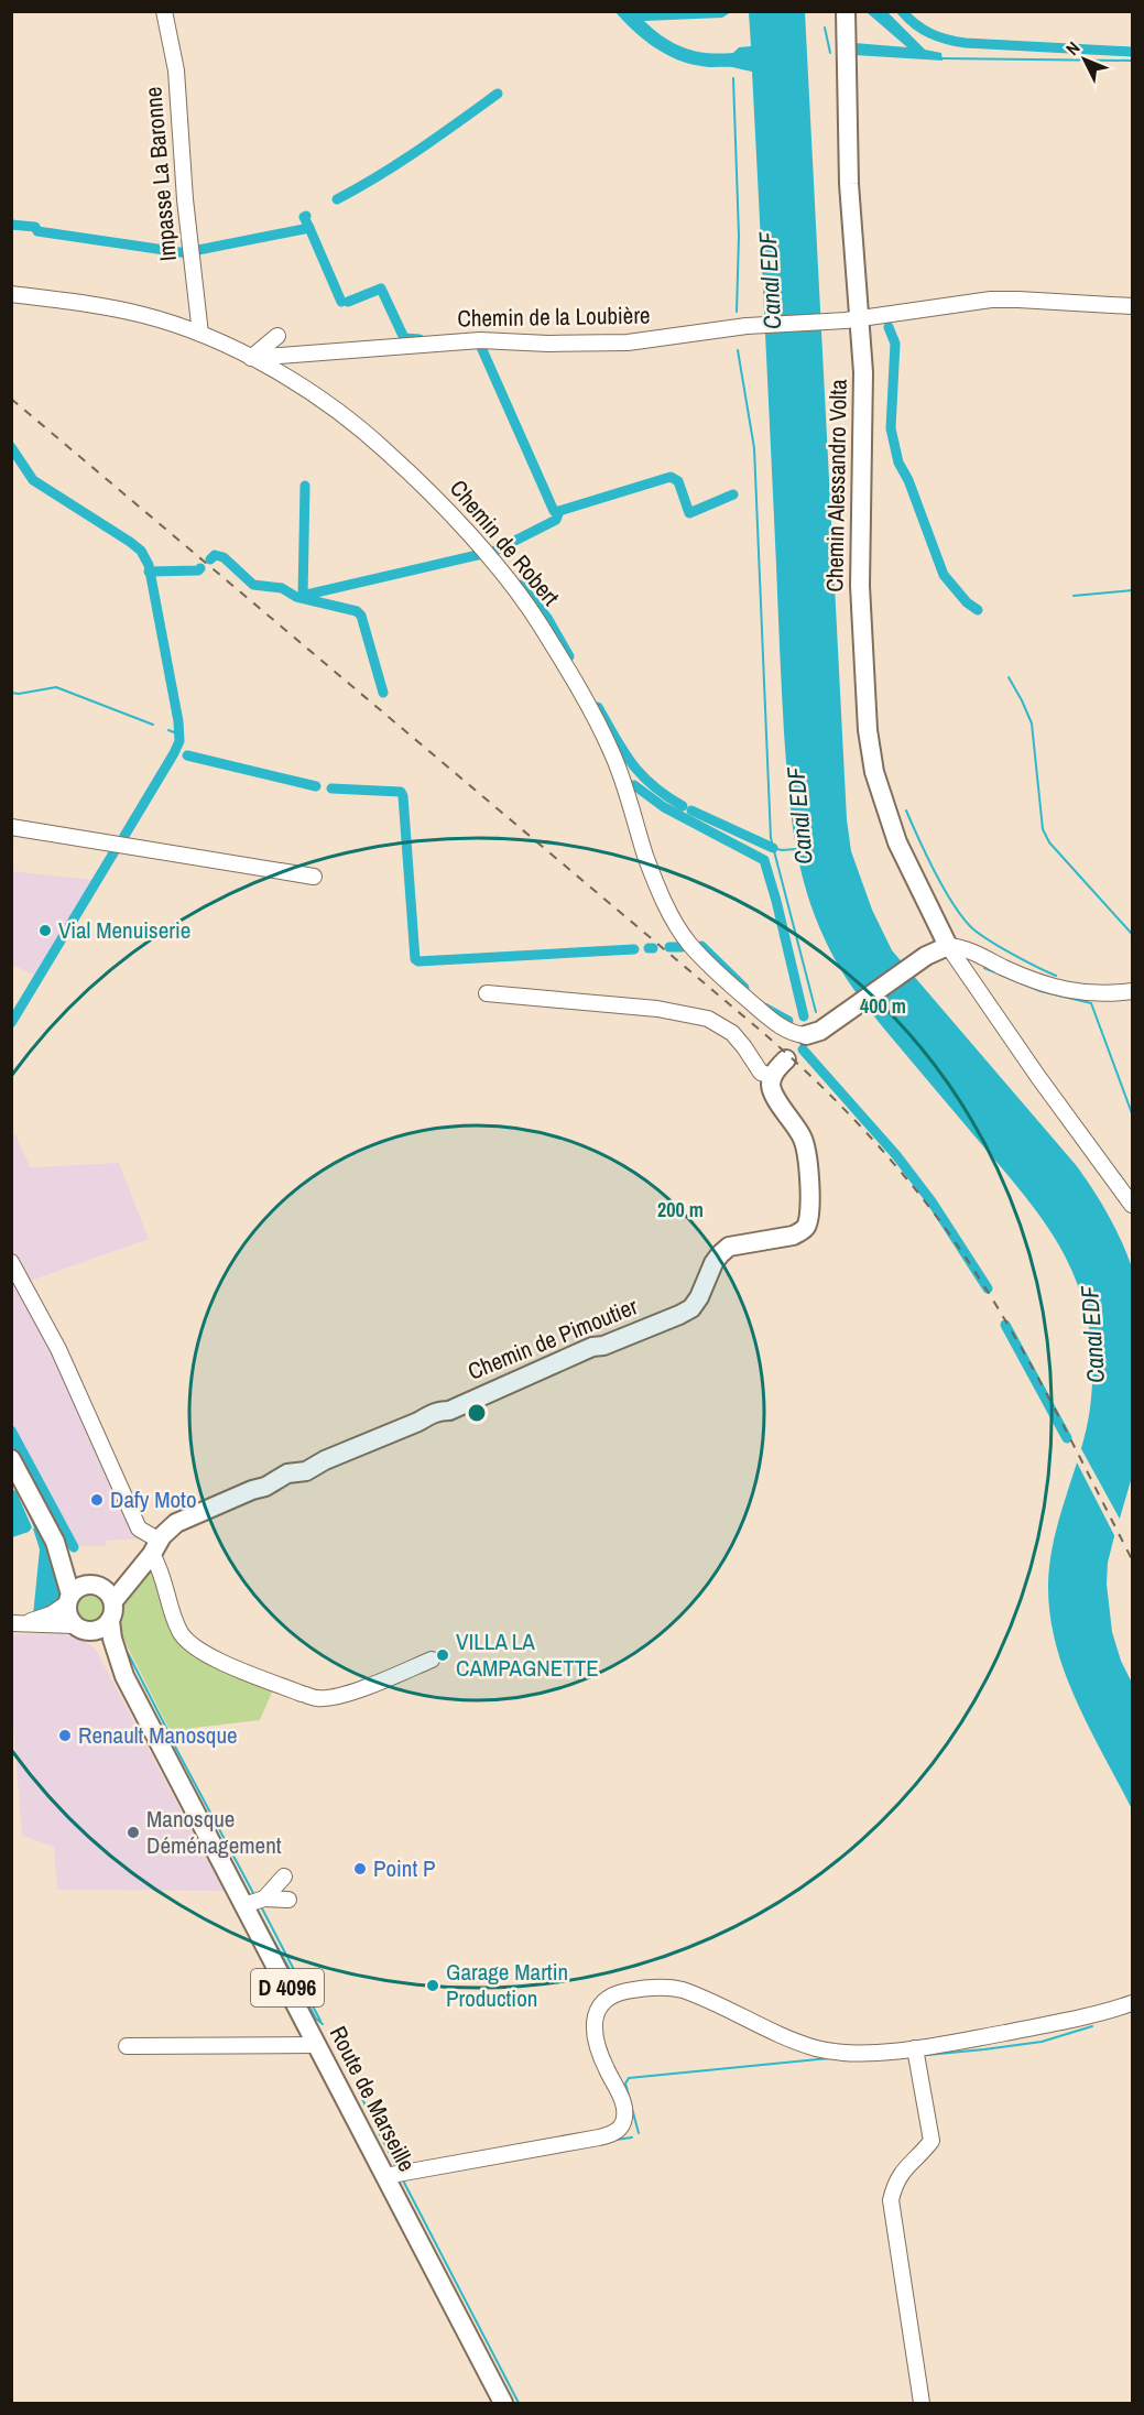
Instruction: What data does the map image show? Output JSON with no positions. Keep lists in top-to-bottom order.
{
  "streets": {
    "main road": [
      "Chemin Alessandro Volta",
      "Chemin de Pimoutier",
      "D 4096",
      "Route de Marseille"
    ],
    "street": ["Impasse La Baronne", "Chemin de la Loubière", "Chemin de Robert"]
  },
  "crossings": [
    ["Impasse La Baronne", "Chemin de Robert"],
    ["Chemin de la Loubière", "Chemin Alessandro Volta"],
    ["Chemin de la Loubière", "Chemin de Robert"],
    ["Chemin de Pimoutier", "Route de Marseille"]
  ],
  "water": ["Canal EDF"],
  "places": [
    "Vial Menuiserie",
    "Dafy Moto",
    "VILLA LA CAMPAGNETTE",
    "Renault Manosque",
    "Manosque Déménagement",
    "Point P",
    "Garage Martin Production"
  ],
  "north": "top left",
  "rings": ["400 m", "200 m"]
}
